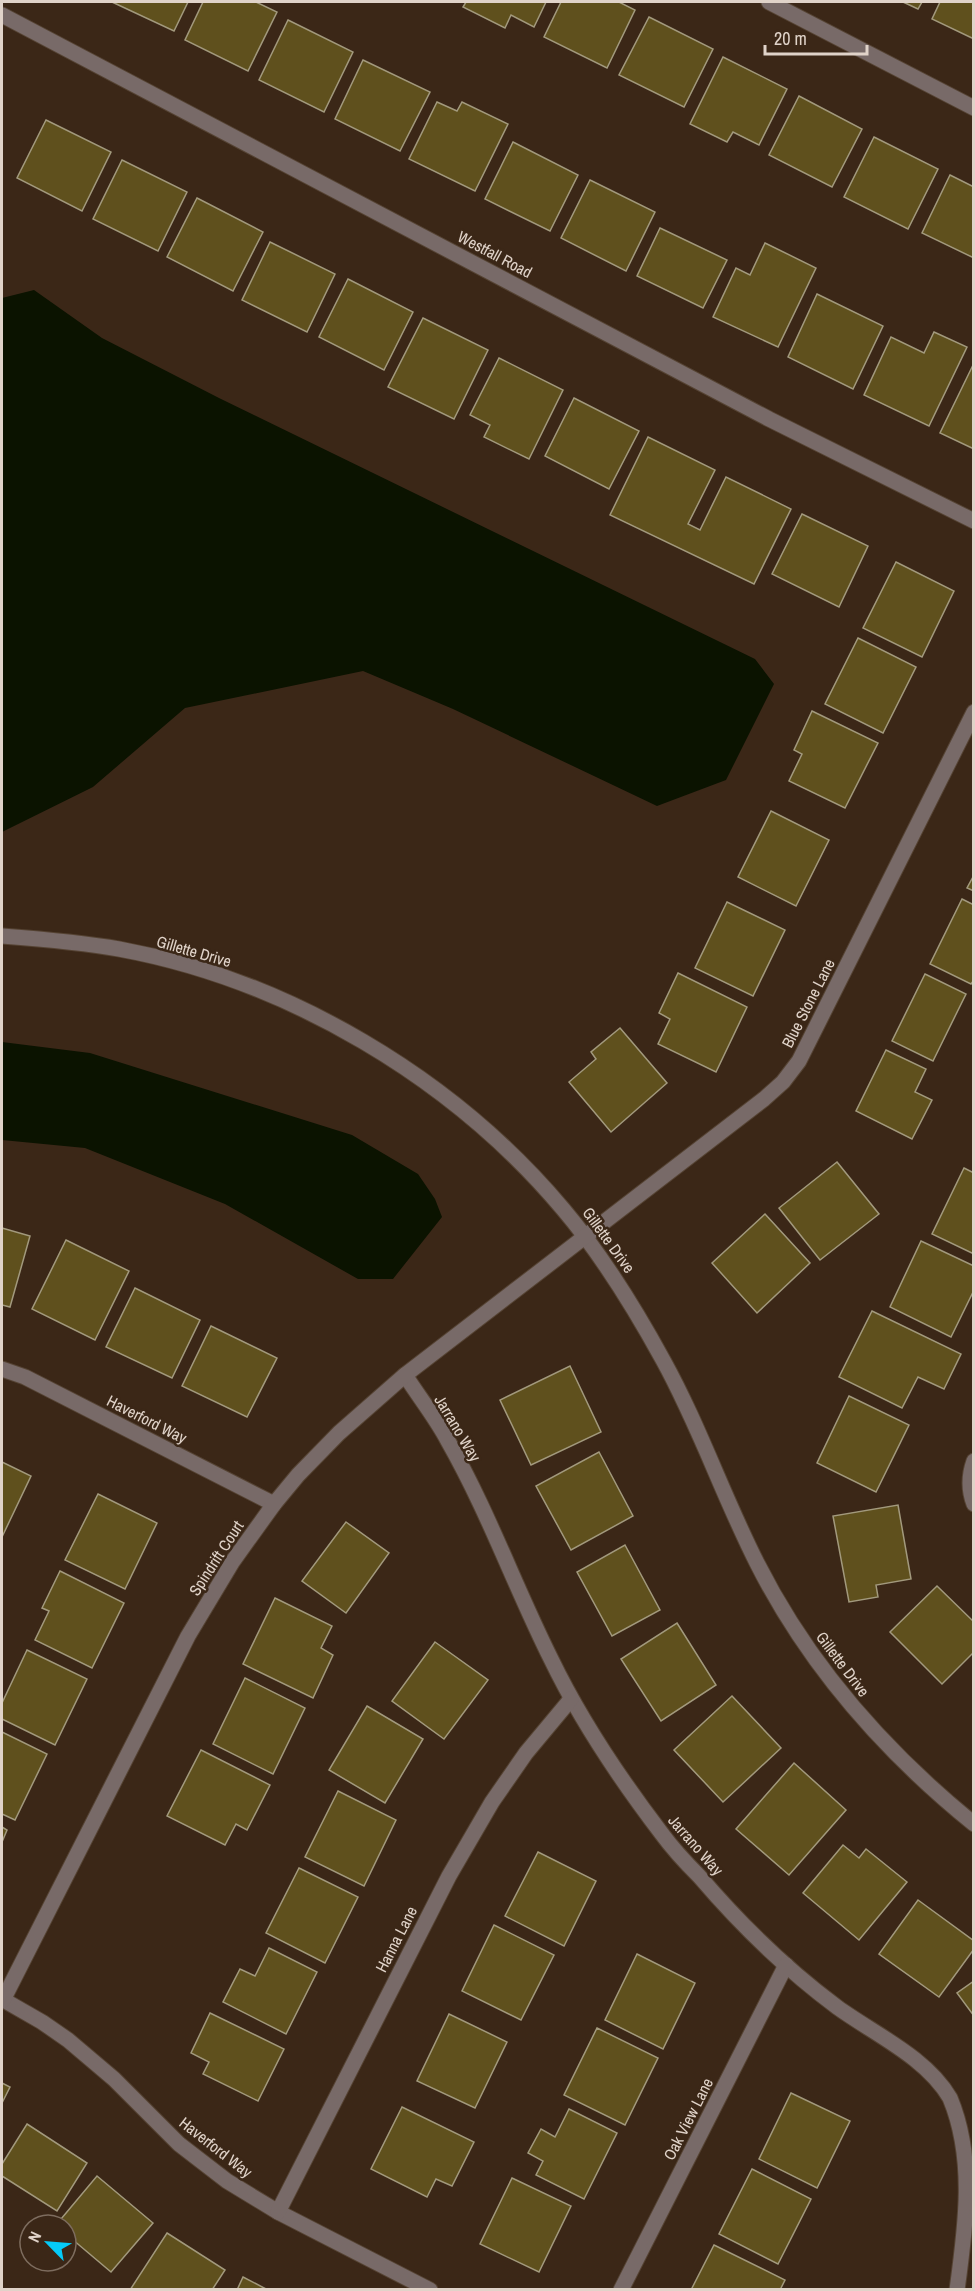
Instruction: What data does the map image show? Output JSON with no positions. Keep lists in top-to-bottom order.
{
  "streets": {
    "street": [
      "Westfall Road",
      "Gillette Drive",
      "Blue Stone Lane",
      "Haverford Way",
      "Jarrano Way",
      "Spindrift Court",
      "Hanna Lane",
      "Oak View Lane"
    ]
  },
  "crossings": [
    ["Gillette Drive", "Blue Stone Lane"],
    ["Gillette Drive", "Spindrift Court"],
    ["Blue Stone Lane", "Spindrift Court"],
    ["Haverford Way", "Spindrift Court"],
    ["Haverford Way", "Hanna Lane"],
    ["Jarrano Way", "Spindrift Court"],
    ["Jarrano Way", "Hanna Lane"],
    ["Jarrano Way", "Oak View Lane"]
  ],
  "scale_bar": "20 m",
  "north": "top left"
}
